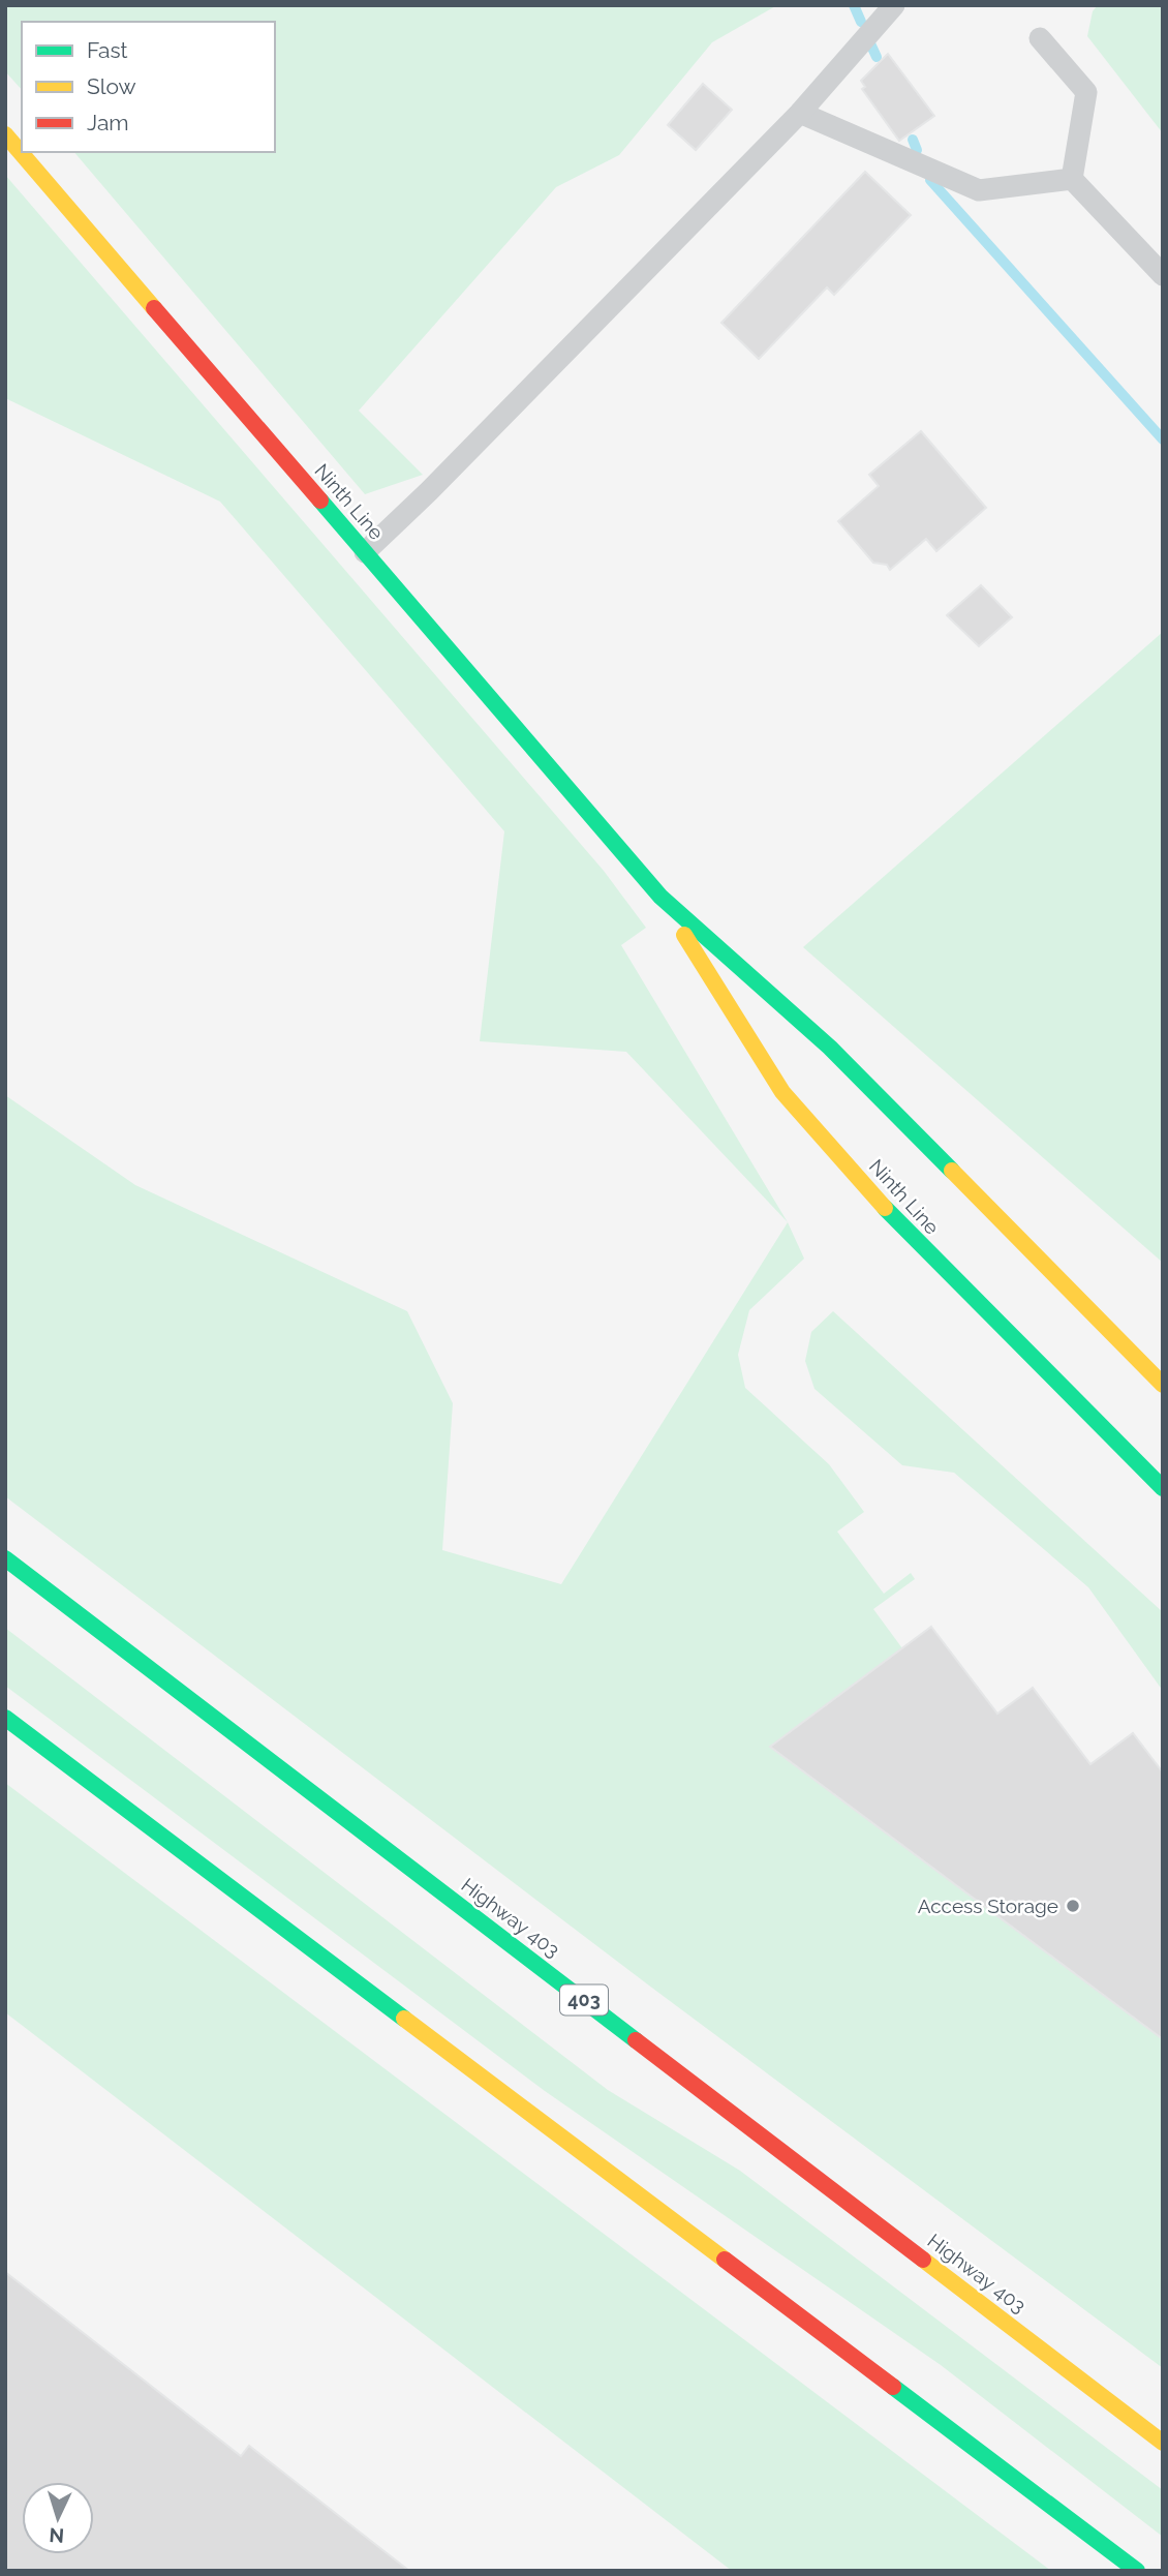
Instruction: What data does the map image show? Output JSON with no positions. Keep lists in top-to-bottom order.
{
  "streets": {
    "main road": ["Ninth Line", "Highway 403", "403"]
  },
  "places": ["Access Storage"],
  "legend": ["Fast", "Slow", "Jam"],
  "north": "bottom"
}
